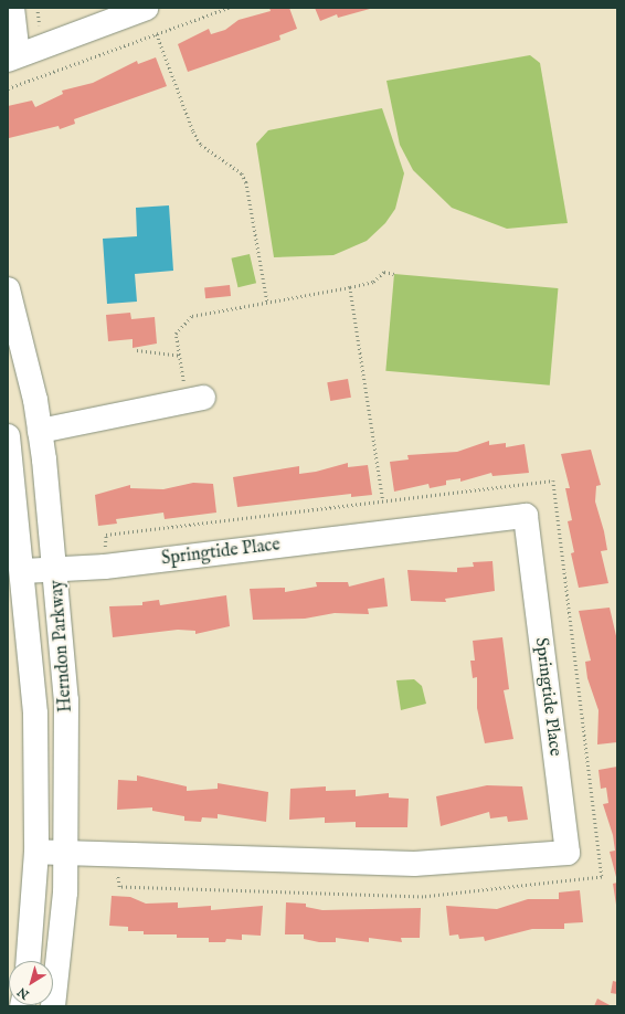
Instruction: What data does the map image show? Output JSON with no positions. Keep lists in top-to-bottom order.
{
  "streets": {
    "street": ["Springtide Place", "Herndon Parkway"]
  },
  "crossings": [
    ["Springtide Place", "Herndon Parkway"]
  ],
  "north": "bottom left"
}
